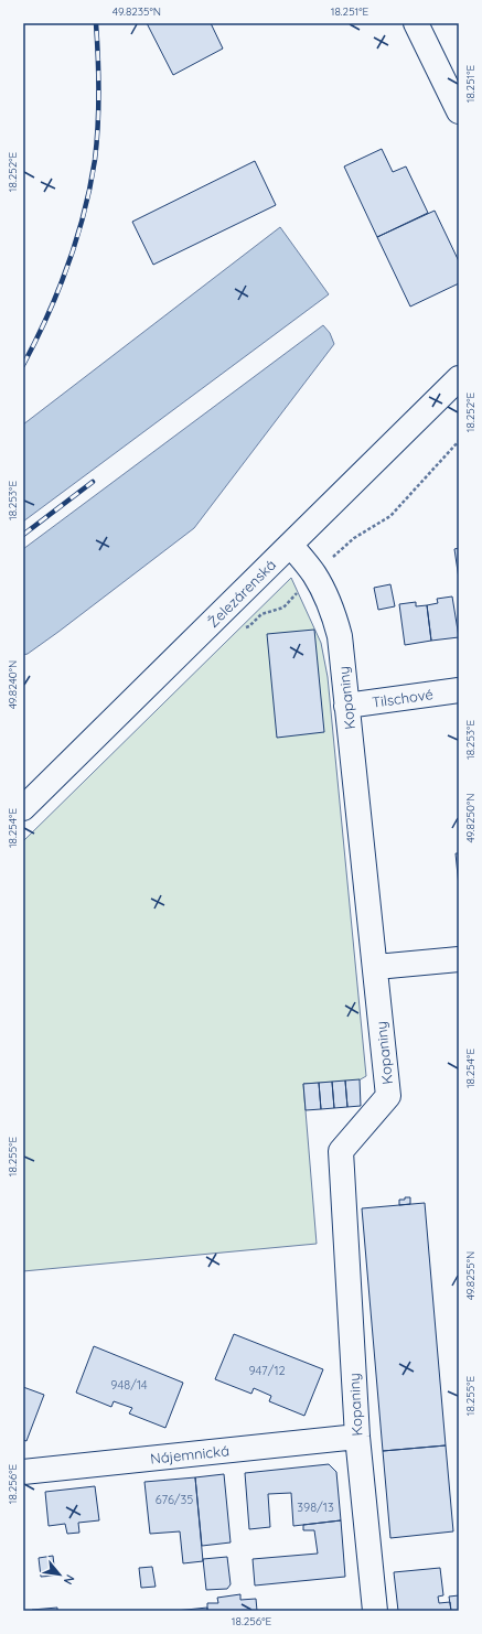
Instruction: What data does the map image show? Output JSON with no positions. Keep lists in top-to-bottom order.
{
  "streets": {
    "street": [
      "Železárenská",
      "Kopaniny",
      "Tilschové",
      "Nájemnická"
    ]
  },
  "crossings": [
    ["Železárenská", "Kopaniny"],
    ["Kopaniny", "Tilschové"],
    ["Kopaniny", "Nájemnická"]
  ],
  "house_numbers": [
    "947/12",
    "948/14",
    "676/35",
    "398/13"
  ],
  "north": "bottom right",
  "coordinates": [
    "49.8235°N",
    "18.251°E",
    "18.252°E",
    "18.253°E",
    "49.8240°N",
    "49.8250°N",
    "18.254°E",
    "18.255°E",
    "49.8255°N",
    "18.256°E"
  ]
}
